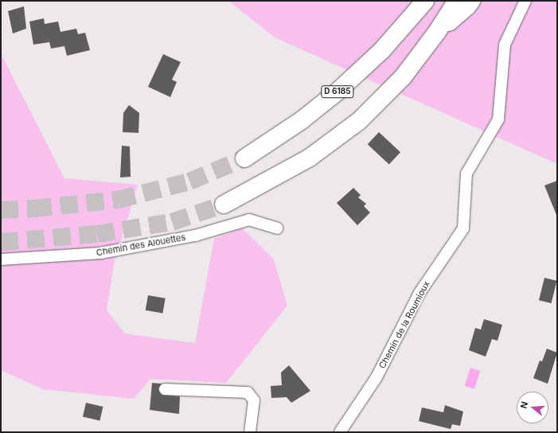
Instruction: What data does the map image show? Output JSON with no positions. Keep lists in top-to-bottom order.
{
  "streets": {
    "highway": ["D 6185"],
    "street": ["Chemin des Alouettes", "Chemin de la Roumioux"]
  },
  "north": "left"
}
